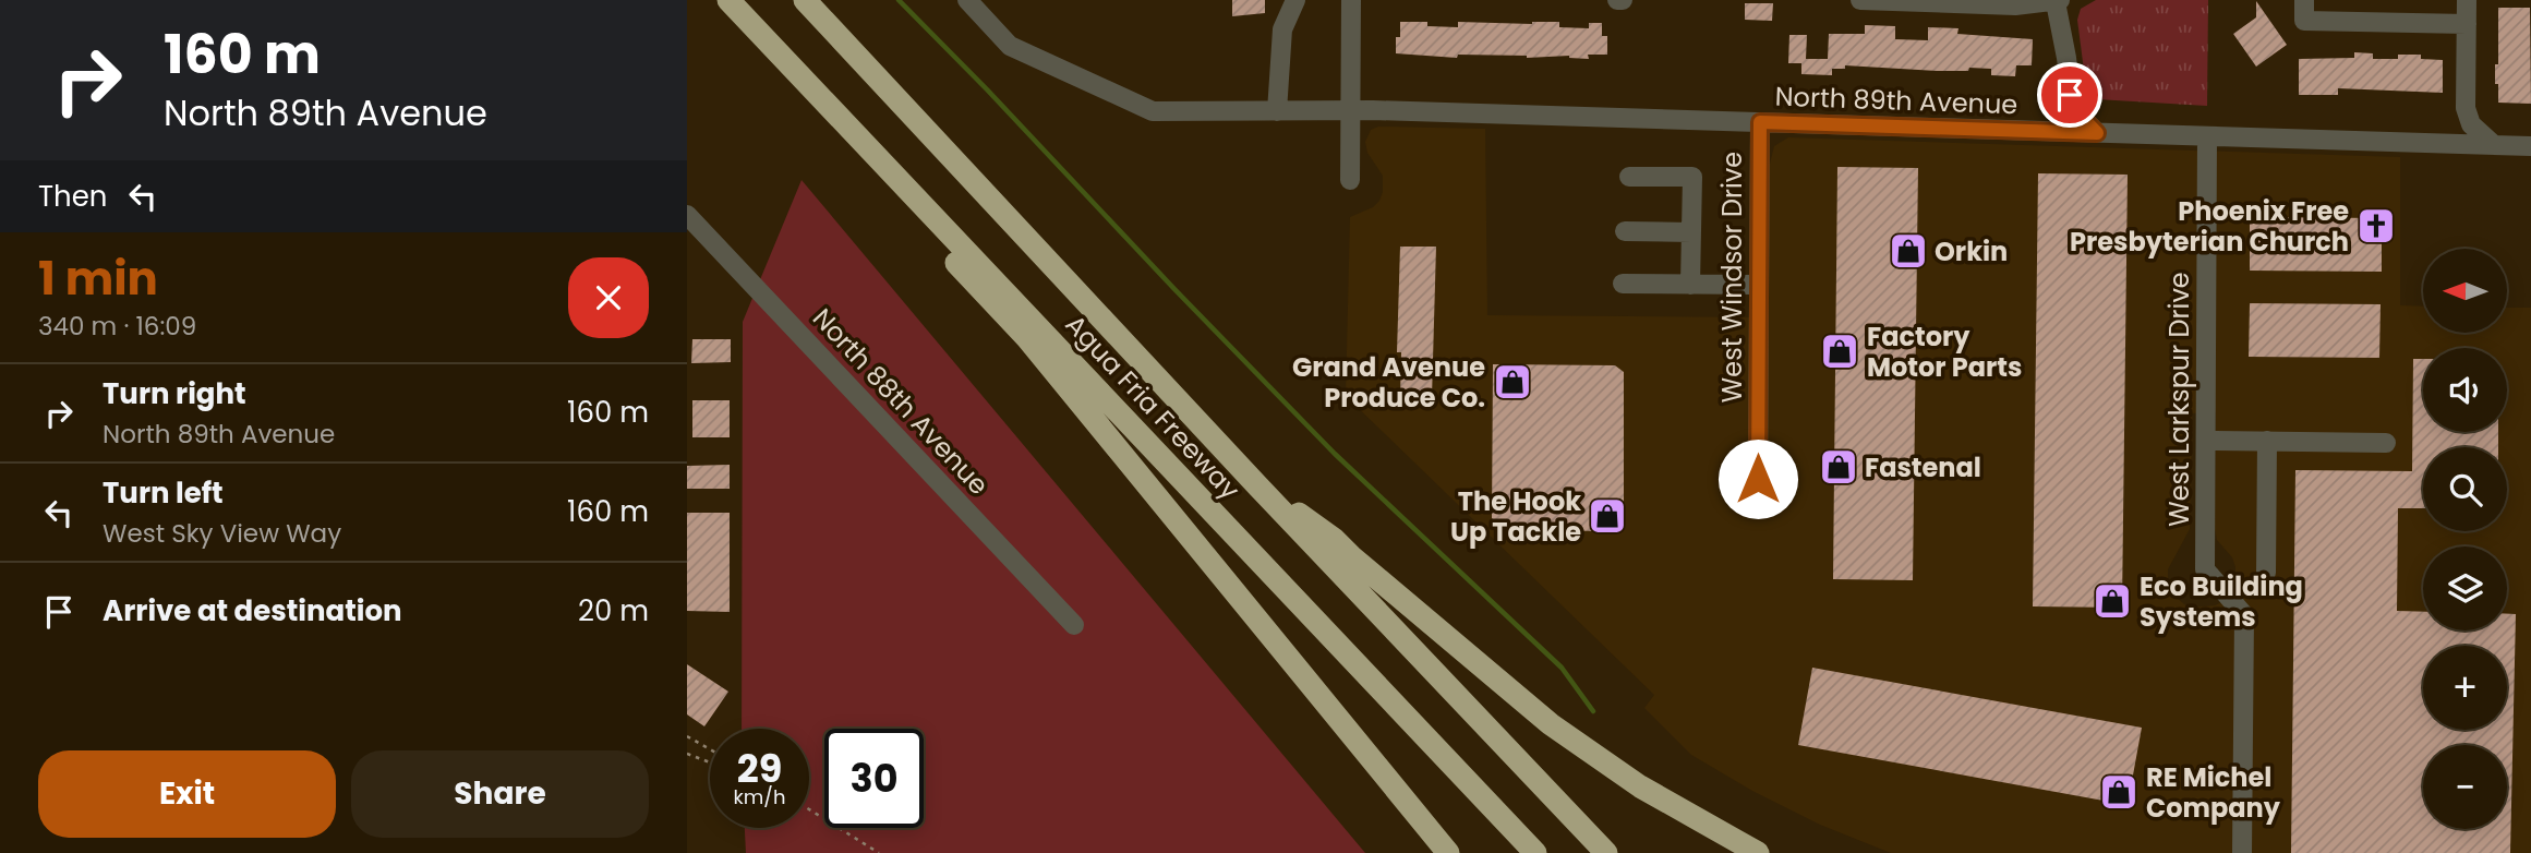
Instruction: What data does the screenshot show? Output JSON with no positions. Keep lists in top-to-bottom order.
{
  "streets": {
    "highway": ["Agua Fria Freeway"],
    "street": [
      "North 89th Avenue",
      "West Windsor Drive",
      "West Larkspur Drive",
      "North 88th Avenue"
    ]
  },
  "crossings": [
    ["North 89th Avenue", "West Windsor Drive"],
    ["North 89th Avenue", "West Larkspur Drive"]
  ],
  "places": {
    "church": ["Phoenix Free Presbyterian Church"],
    "shop": [
      "Orkin",
      "Factory Motor Parts",
      "Grand Avenue Produce Co.",
      "Fastenal",
      "The Hook Up Tackle",
      "Eco Building Systems",
      "RE Michel Company"
    ]
  },
  "north": "left",
  "page": {
    "turn": ["160 m", "North 89th Avenue"],
    "then": "Then",
    "heading": ["1 min", "340 m · 16:09"],
    "map_buttons": ["+", "−"],
    "list": [
      {
        "name": "Turn right",
        "note": "North 89th Avenue",
        "value": "160 m"
      },
      {
        "name": "Turn left",
        "note": "West Sky View Way",
        "value": "160 m"
      },
      {
        "name": "Arrive at destination",
        "value": "20 m"
      }
    ],
    "speed": "29 km/h",
    "limit": "30",
    "buttons": ["Exit", "Share"]
  }
}
